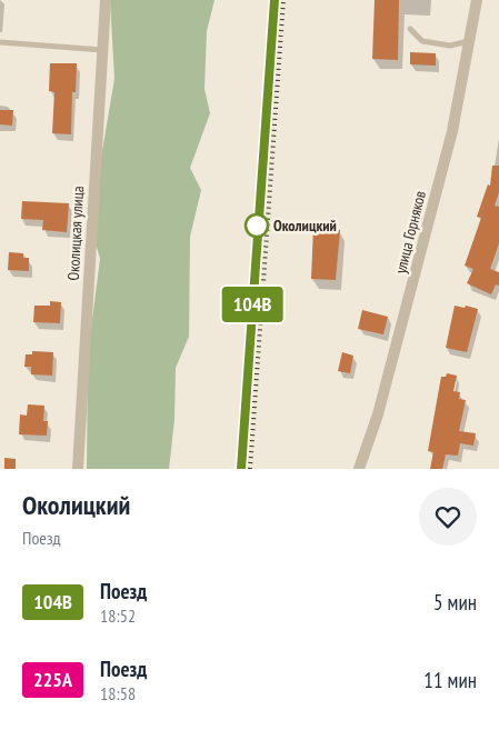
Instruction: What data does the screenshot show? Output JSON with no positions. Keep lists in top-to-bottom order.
{
  "streets": {
    "street": ["улица Горняков", "Околицкая улица"]
  },
  "places": ["Околицкий"],
  "page": {
    "on_map": "104В",
    "heading": ["Околицкий", "Поезд"],
    "list": [
      {
        "mark": "104В",
        "name": "Поезд",
        "note": "18:52",
        "value": "5 мин"
      },
      {
        "mark": "225А",
        "name": "Поезд",
        "note": "18:58",
        "value": "11 мин"
      }
    ]
  }
}
